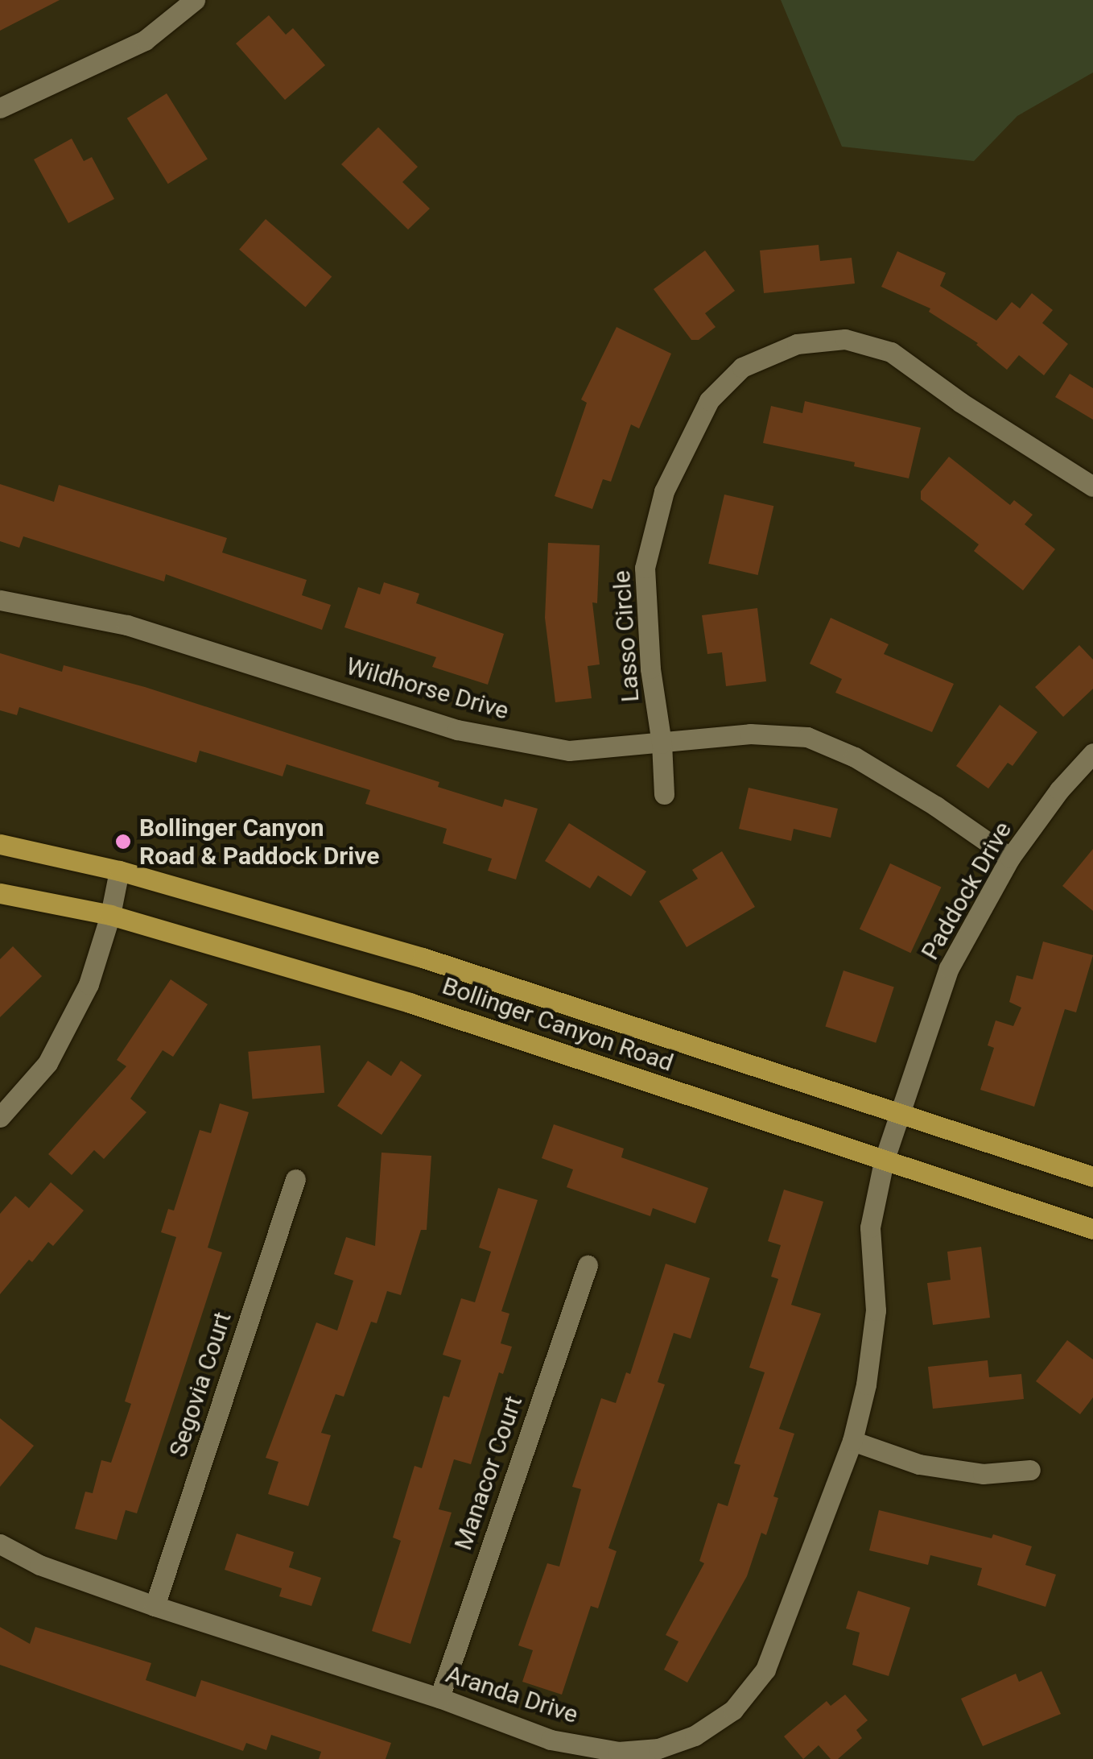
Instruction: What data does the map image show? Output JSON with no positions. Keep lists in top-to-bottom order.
{
  "streets": {
    "main road": ["Bollinger Canyon Road"],
    "street": [
      "Lasso Circle",
      "Wildhorse Drive",
      "Paddock Drive",
      "Segovia Court",
      "Manacor Court",
      "Aranda Drive"
    ]
  },
  "crossings": [
    ["Lasso Circle", "Wildhorse Drive"],
    ["Wildhorse Drive", "Paddock Drive"],
    ["Paddock Drive", "Bollinger Canyon Road"],
    ["Paddock Drive", "Aranda Drive"],
    ["Bollinger Canyon Road", "Aranda Drive"],
    ["Segovia Court", "Aranda Drive"],
    ["Manacor Court", "Aranda Drive"]
  ],
  "places": ["Bollinger Canyon Road & Paddock Drive"]
}
